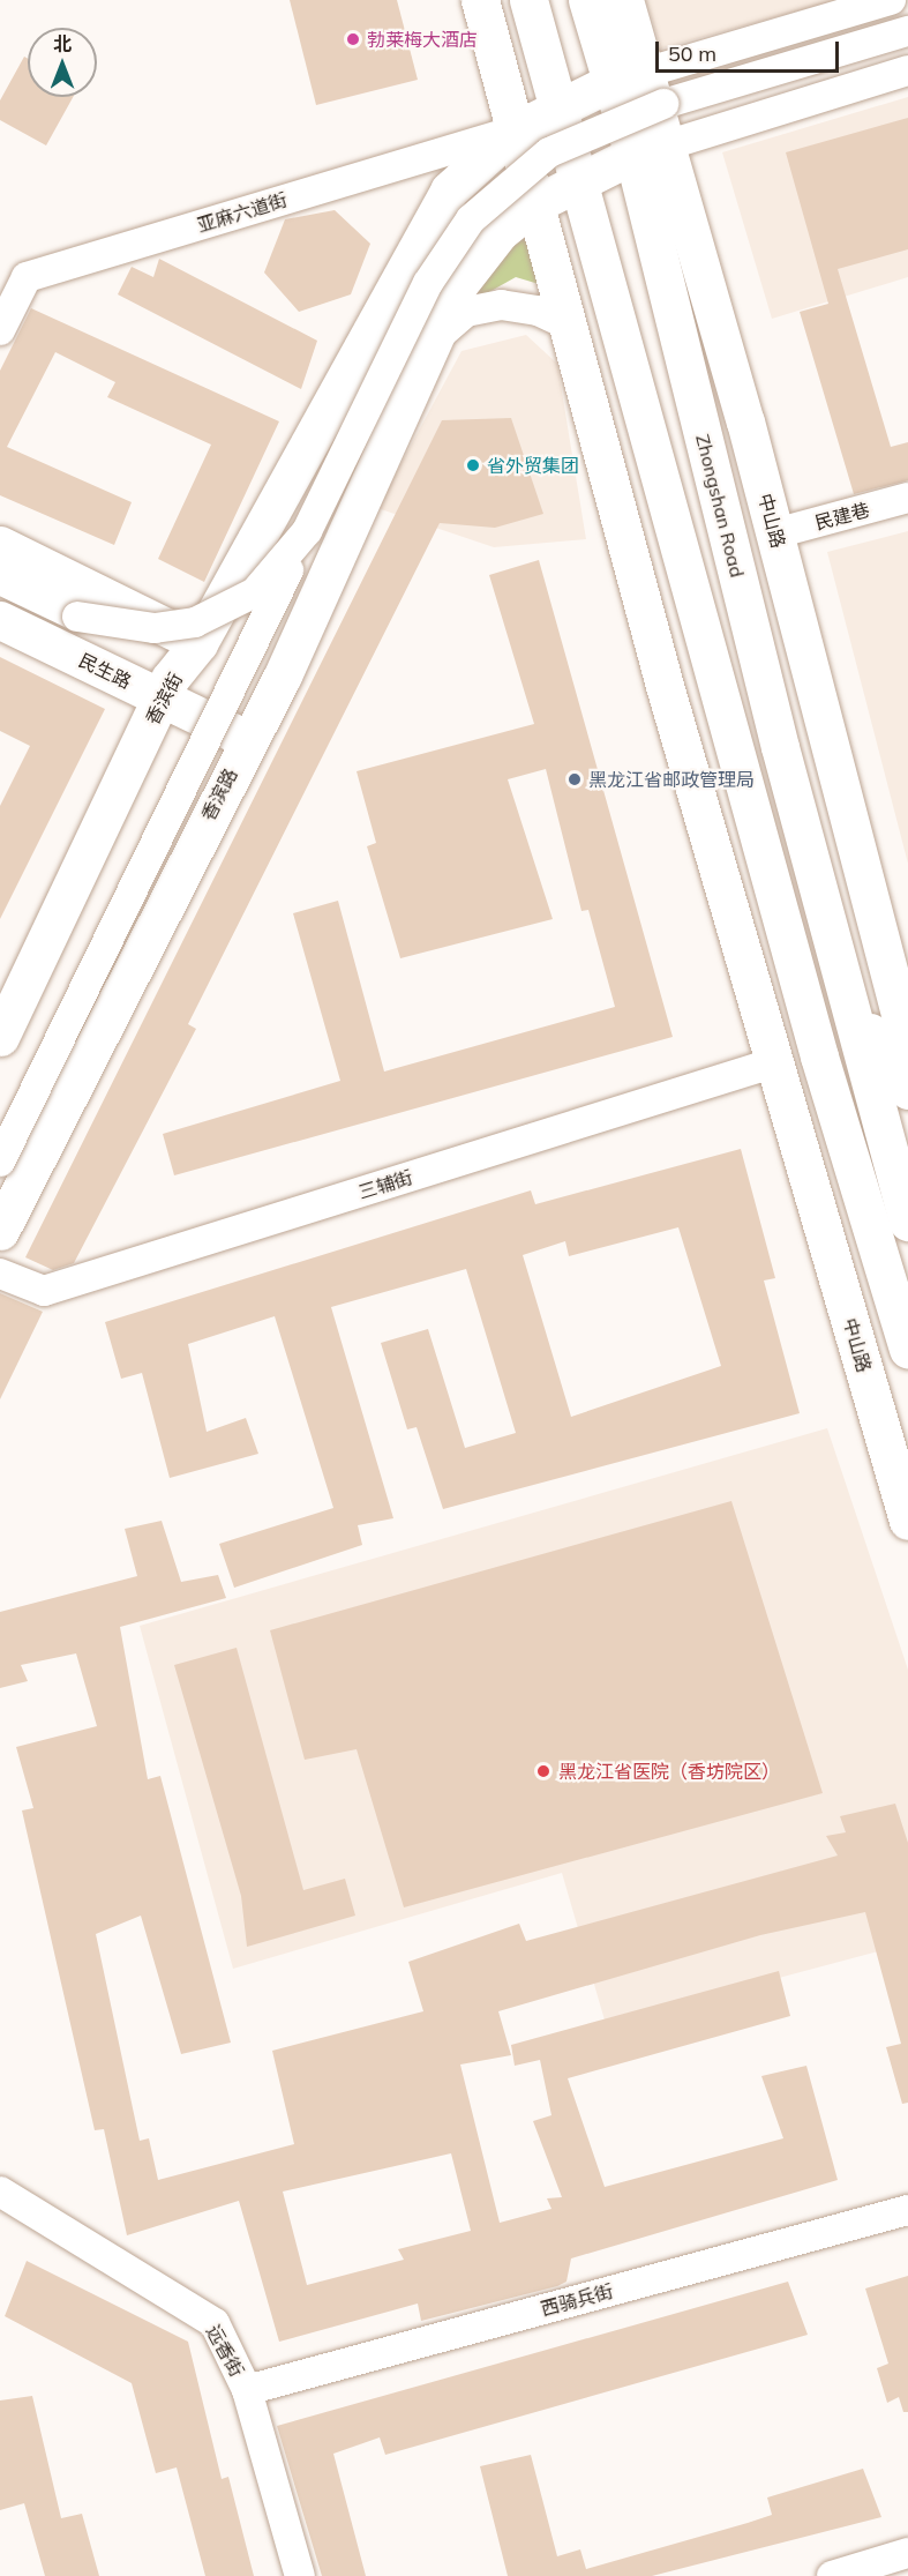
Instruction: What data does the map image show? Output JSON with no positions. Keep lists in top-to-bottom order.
{
  "streets": {
    "main road": [
      "Zhongshan Road",
      "中山路",
      "民生路",
      "香滨街",
      "香滨路"
    ],
    "street": [
      "亚麻六道街",
      "民建巷",
      "三辅街",
      "西骑兵街",
      "远香街"
    ]
  },
  "crossings": [
    ["亚麻六道街", "香滨街"],
    ["Zhongshan Road", "中山路"],
    ["Zhongshan Road", "香滨街"],
    ["Zhongshan Road", "香滨路"],
    ["民建巷", "中山路"],
    ["中山路", "香滨路"],
    ["民生路", "香滨街"],
    ["民生路", "香滨路"],
    ["西骑兵街", "远香街"]
  ],
  "places": [
    "勃莱梅大酒店",
    "省外贸集团",
    "黑龙江省邮政管理局",
    "黑龙江省医院（香坊院区）"
  ],
  "scale_bar": "50 m",
  "north": "top"
}
